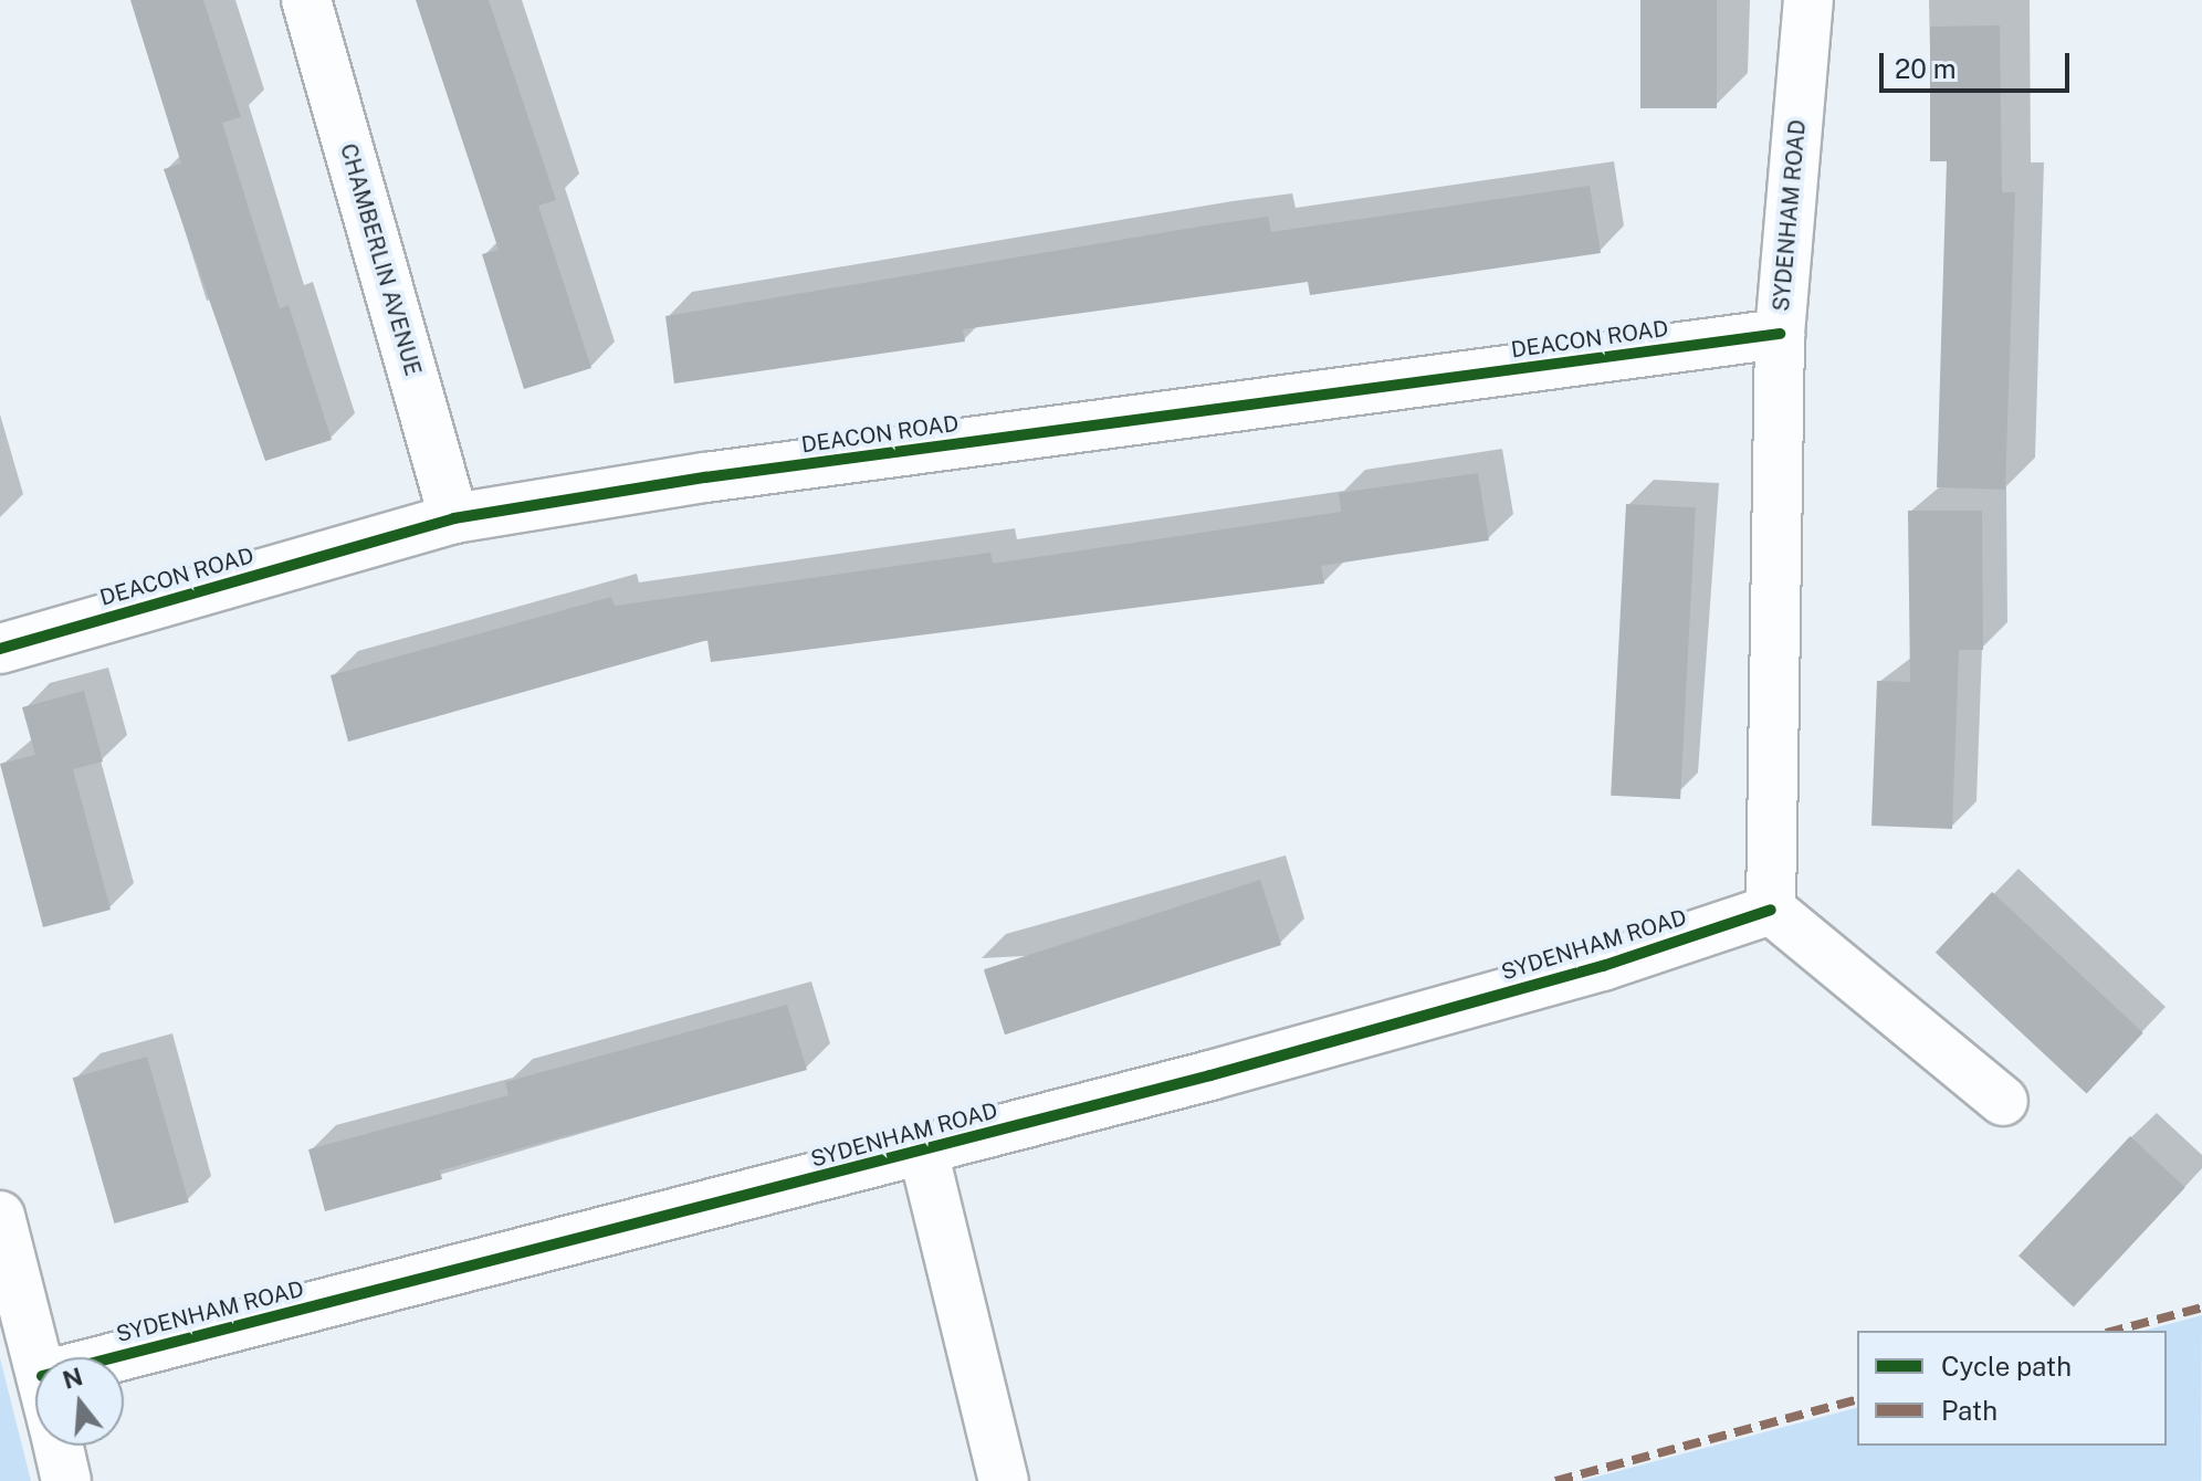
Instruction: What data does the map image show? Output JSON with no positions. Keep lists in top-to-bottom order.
{
  "streets": {
    "street": ["SYDENHAM ROAD", "CHAMBERLIN AVENUE", "DEACON ROAD"]
  },
  "crossings": [
    ["SYDENHAM ROAD", "DEACON ROAD"],
    ["CHAMBERLIN AVENUE", "DEACON ROAD"]
  ],
  "legend": ["Cycle path", "Path"],
  "scale_bar": "20 m",
  "north": "top"
}
